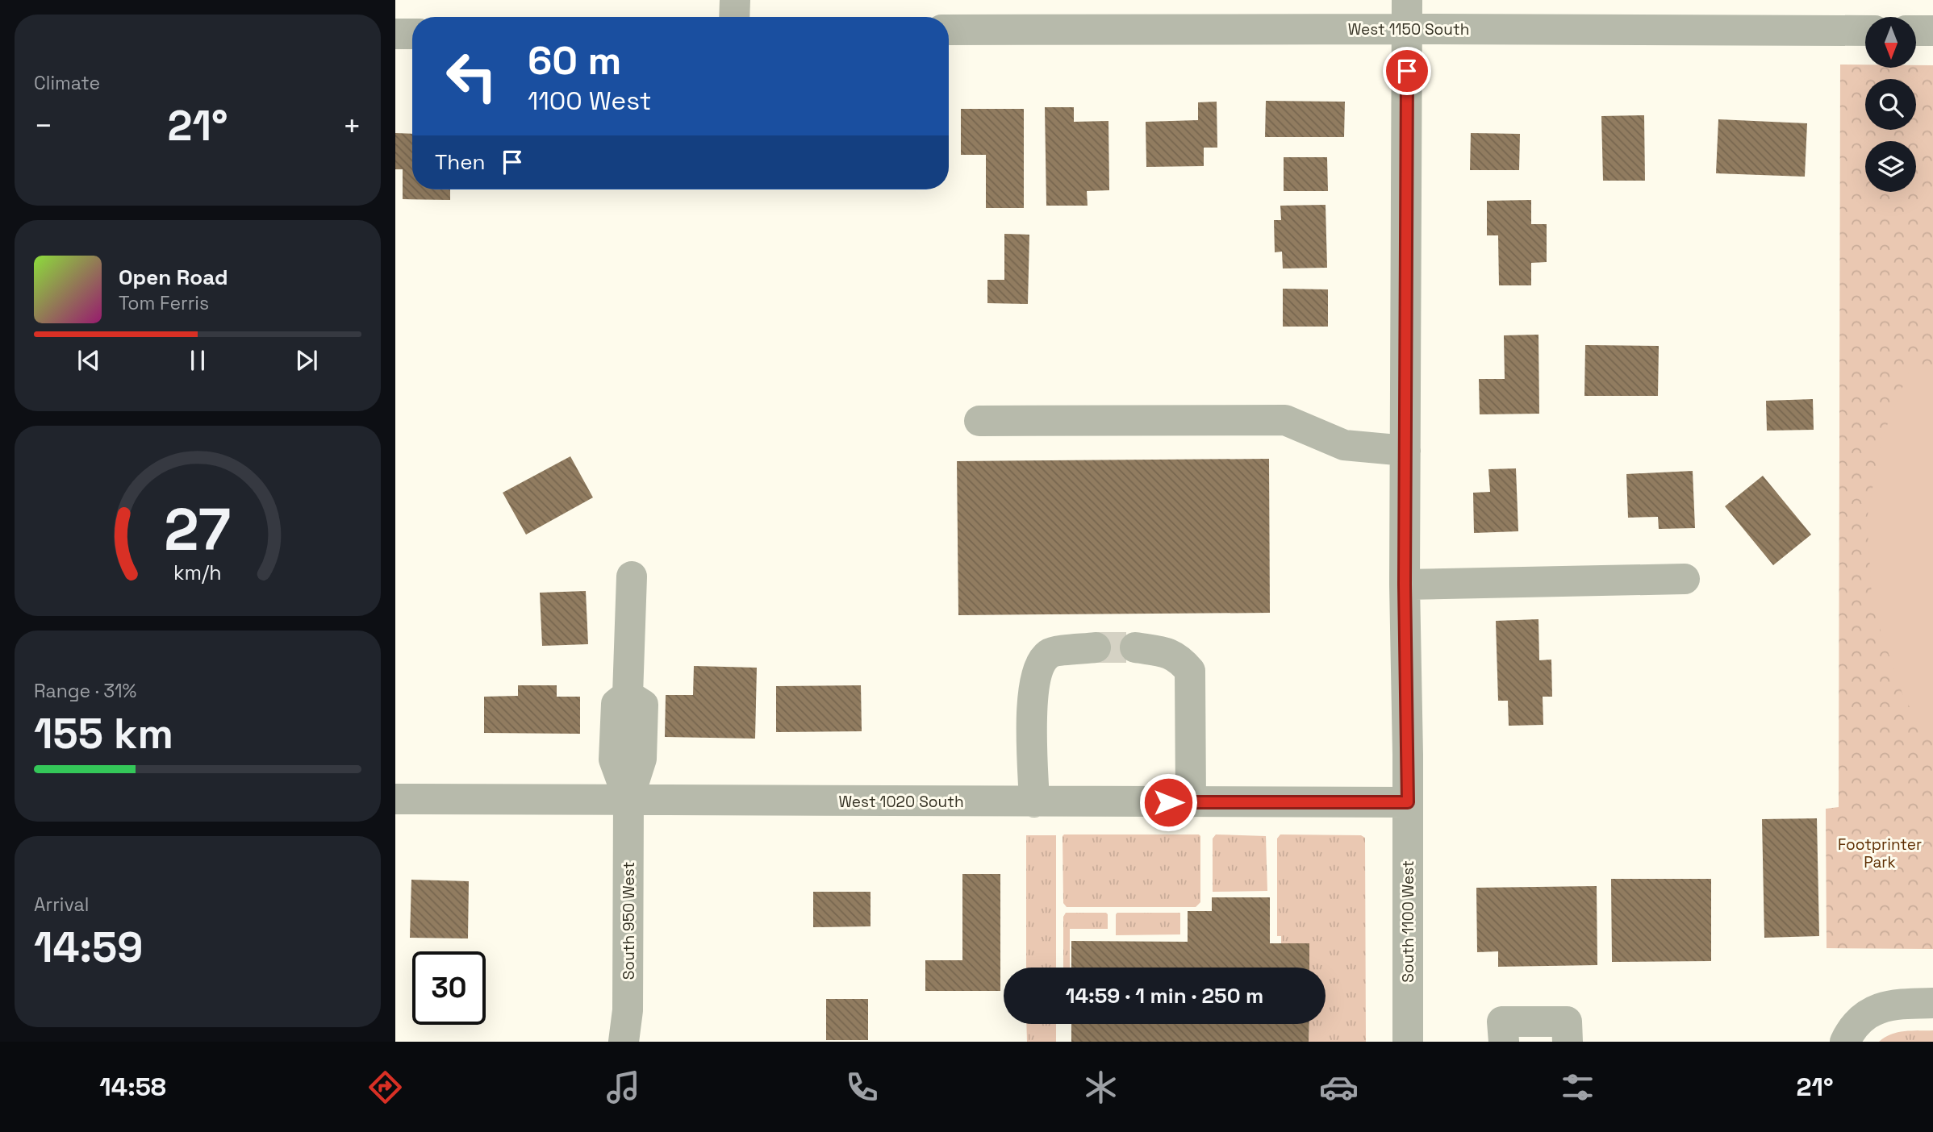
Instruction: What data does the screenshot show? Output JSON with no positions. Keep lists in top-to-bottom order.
{
  "streets": {
    "street": [
      "West 1150 South",
      "West 1020 South",
      "South 950 West",
      "South 1100 West"
    ]
  },
  "crossings": [
    ["West 1150 South", "South 1100 West"],
    ["West 1020 South", "South 950 West"],
    ["West 1020 South", "South 1100 West"]
  ],
  "parks": ["Footprinter Park"],
  "north": "bottom",
  "page": {
    "tile": [
      "Climate",
      ["Range · 31%", "155 km"],
      ["Arrival", "14:59"]
    ],
    "turn": ["60 m", "1100 West"],
    "heat": ["−", "21°", "+"],
    "then": "Then",
    "song": ["Open Road", "Tom Ferris"],
    "limit": "30",
    "trip": "14:59 · 1 min · 250 m",
    "tabs": ["14:58", "21°"],
    "gauge": ["27", "km/h"]
  }
}
